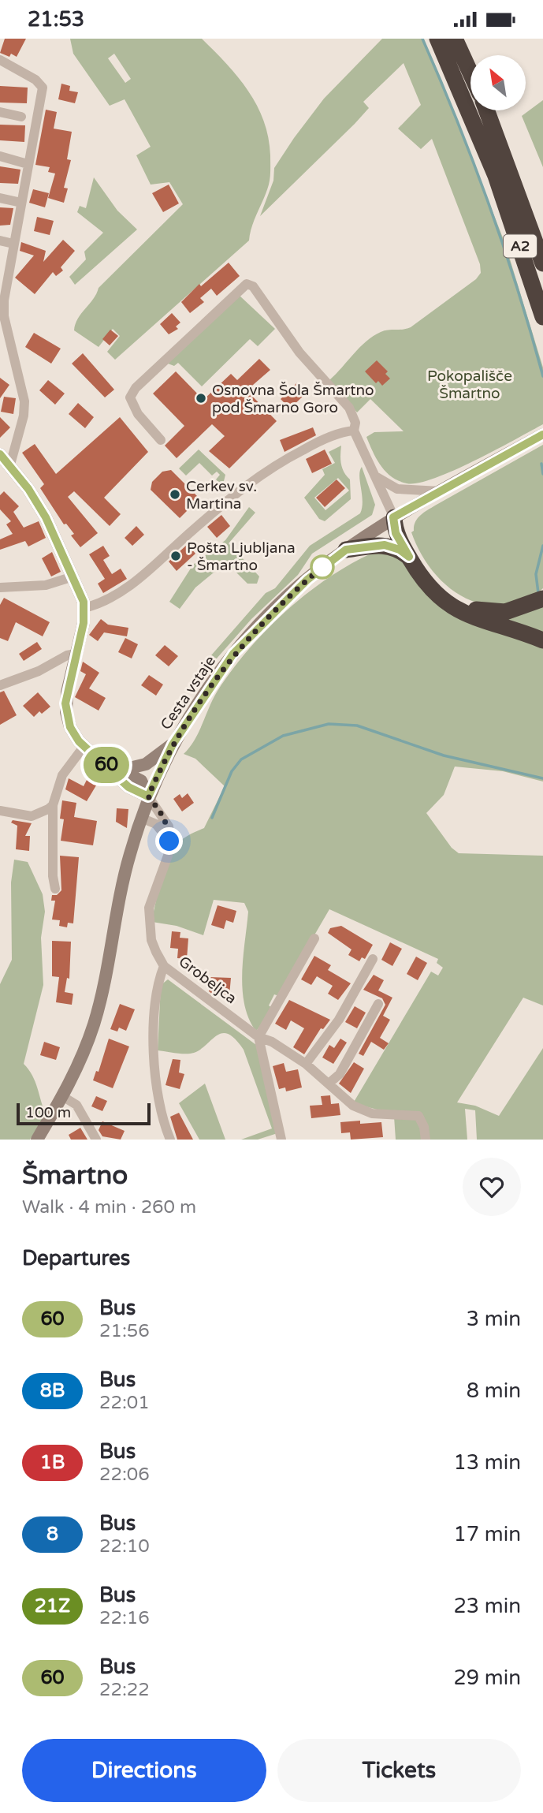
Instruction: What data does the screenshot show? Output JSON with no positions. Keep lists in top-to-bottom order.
{
  "streets": {
    "highway": ["A2"],
    "main road": ["Cesta vstaje"],
    "street": ["Grobeljca"]
  },
  "crossings": [
    ["Cesta vstaje", "Grobeljca"]
  ],
  "parks": ["Pokopališče Šmartno"],
  "places": ["Osnovna Šola Šmartno pod Šmarno Goro", "Cerkev sv. Martina", "Pošta Ljubljana - Šmartno"],
  "lines": ["bus line 60"],
  "scale_bar": "100 m",
  "north": "top left",
  "page": {
    "status": "21:53",
    "on_map": "60",
    "scale": "100 m",
    "heading": [
      ["Šmartno", "Walk · 4 min · 260 m"],
      "Departures"
    ],
    "list": [
      {
        "mark": "60",
        "name": "Bus",
        "note": "21:56",
        "value": "3 min"
      },
      {
        "mark": "8B",
        "name": "Bus",
        "note": "22:01",
        "value": "8 min"
      },
      {
        "mark": "1B",
        "name": "Bus",
        "note": "22:06",
        "value": "13 min"
      },
      {
        "mark": "8",
        "name": "Bus",
        "note": "22:10",
        "value": "17 min"
      },
      {
        "mark": "21Z",
        "name": "Bus",
        "note": "22:16",
        "value": "23 min"
      },
      {
        "mark": "60",
        "name": "Bus",
        "note": "22:22",
        "value": "29 min"
      }
    ],
    "buttons": ["Directions", "Tickets"]
  }
}
